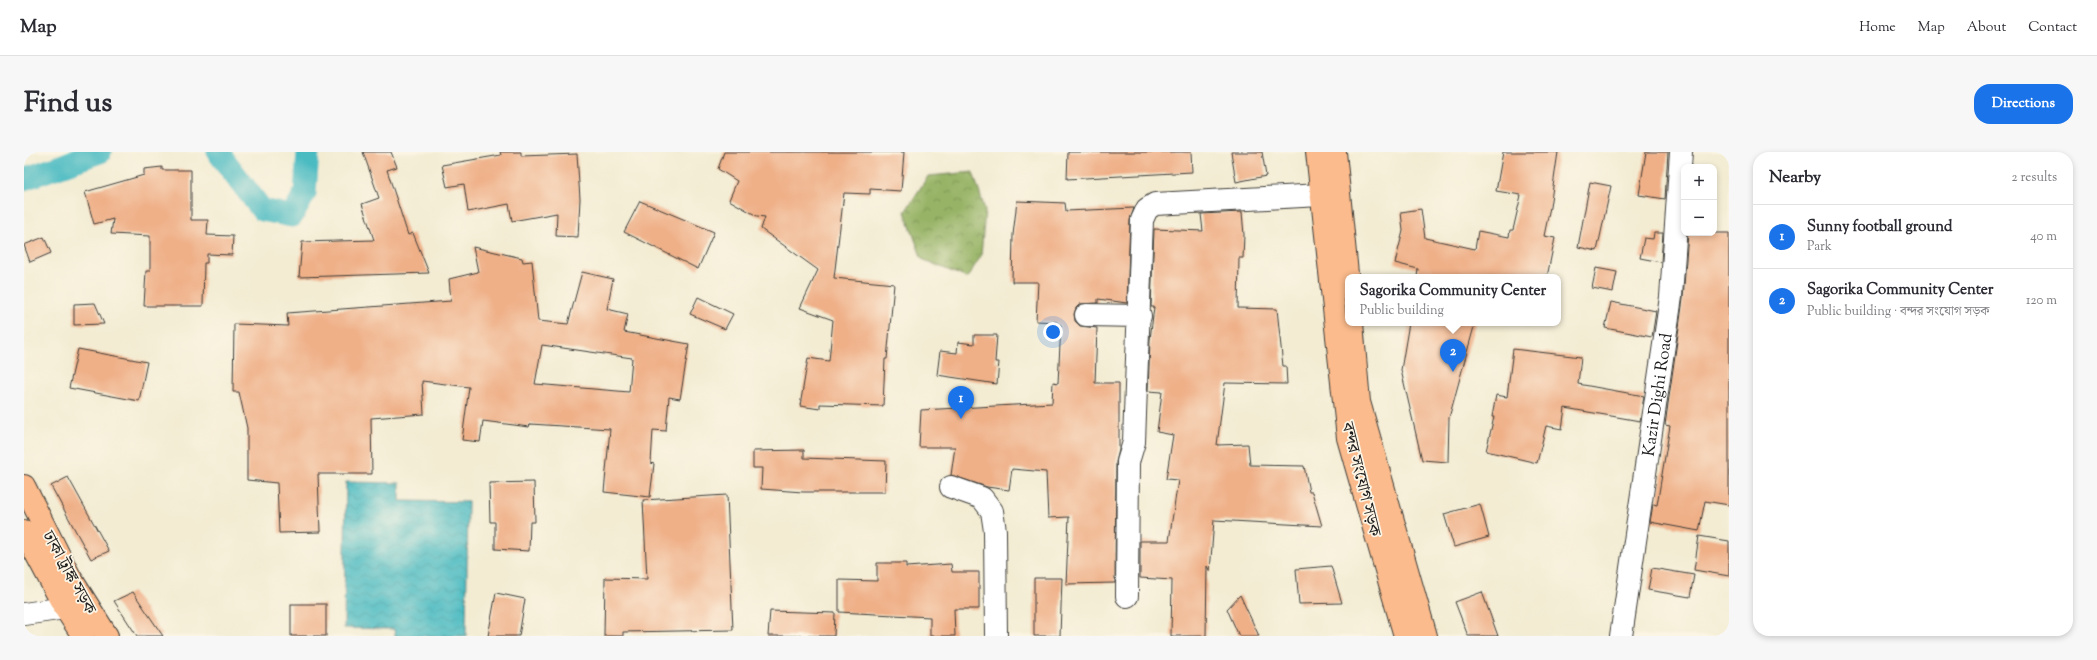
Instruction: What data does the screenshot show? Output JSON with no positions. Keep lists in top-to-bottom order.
{
  "streets": {
    "main road": ["বন্দর সংযোগ সড়ক", "ঢাকা ট্রাঙ্ক সড়ক"],
    "street": ["Kazir Dighi Road"]
  },
  "page": {
    "header": "Map",
    "nav": [
      "Home",
      "Map",
      "About",
      "Contact"
    ],
    "title": "Find us",
    "buttons": "Directions",
    "heading": ["Nearby", "2 results"],
    "map_buttons": ["+", "−"],
    "list": [
      {
        "mark": "1",
        "name": "Sunny football ground",
        "note": "Park",
        "value": "40 m"
      },
      {
        "mark": "2",
        "name": "Sagorika Community Center",
        "note": "Public building · বন্দর সংযোগ সড়ক",
        "value": "120 m"
      }
    ],
    "popup": ["Sagorika Community Center", "Public building"],
    "pins": ["2", "1"]
  }
}
